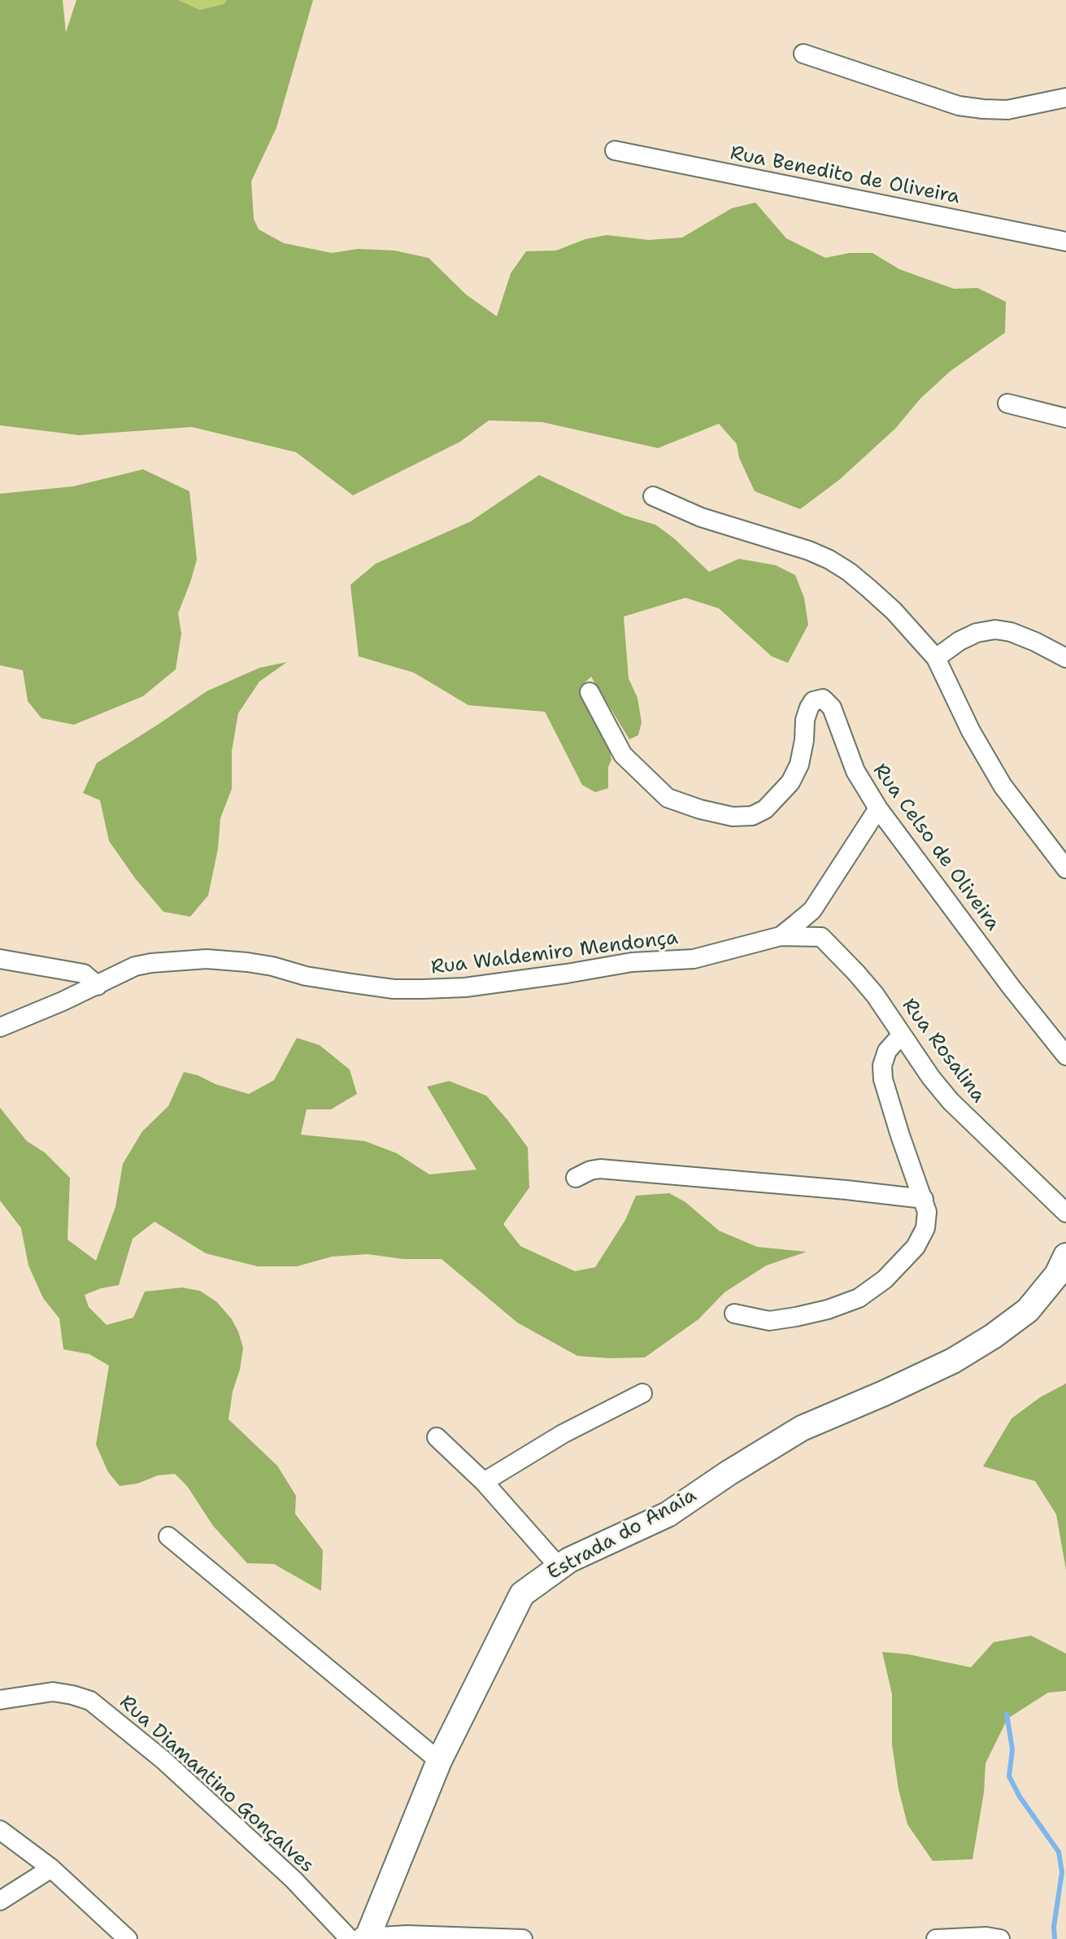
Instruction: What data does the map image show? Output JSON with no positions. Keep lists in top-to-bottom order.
{
  "streets": {
    "street": [
      "Rua Benedito de Oliveira",
      "Rua Celso de Oliveira",
      "Rua Waldemiro Mendonça",
      "Rua Rosalina",
      "Estrada do Anaia",
      "Rua Diamantino Gonçalves"
    ]
  },
  "crossings": [
    ["Rua Celso de Oliveira", "Rua Waldemiro Mendonça"],
    ["Rua Waldemiro Mendonça", "Rua Rosalina"],
    ["Estrada do Anaia", "Rua Diamantino Gonçalves"]
  ]
}
